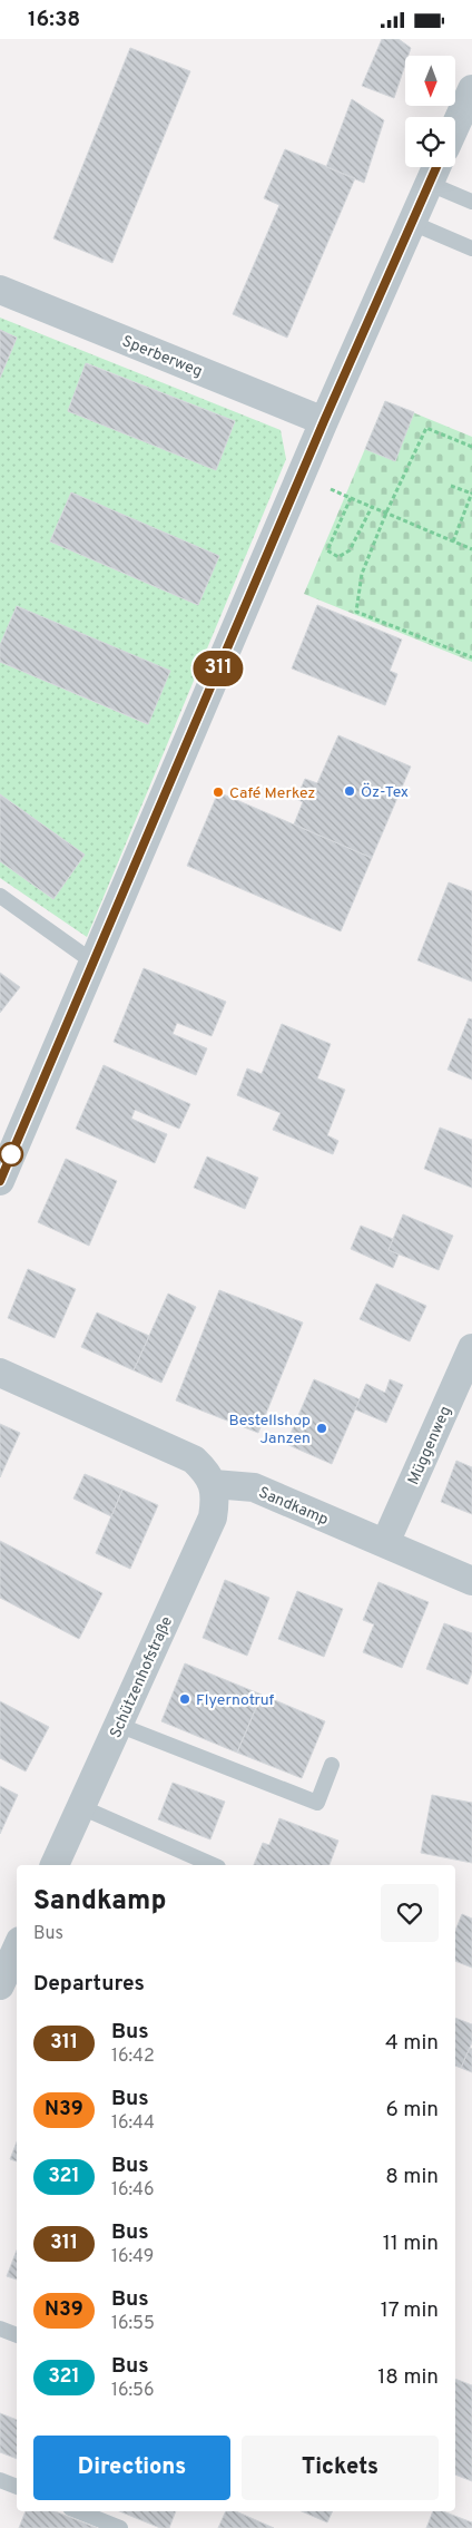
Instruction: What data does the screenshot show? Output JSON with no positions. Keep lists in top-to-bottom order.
{
  "streets": {
    "street": [
      "Sperberweg",
      "Müggenweg",
      "Sandkamp",
      "Schützenhofstraße"
    ]
  },
  "crossings": [
    ["Müggenweg", "Sandkamp"],
    ["Sandkamp", "Schützenhofstraße"]
  ],
  "places": [
    "Öz-Tex",
    "Café Merkez",
    "Bestellshop Janzen",
    "Flyernotruf"
  ],
  "lines": ["bus line 311"],
  "north": "bottom",
  "page": {
    "status": "16:38",
    "on_map": "311",
    "heading": [
      ["Sandkamp", "Bus"],
      "Departures"
    ],
    "list": [
      {
        "mark": "311",
        "name": "Bus",
        "note": "16:42",
        "value": "4 min"
      },
      {
        "mark": "N39",
        "name": "Bus",
        "note": "16:44",
        "value": "6 min"
      },
      {
        "mark": "321",
        "name": "Bus",
        "note": "16:46",
        "value": "8 min"
      },
      {
        "mark": "311",
        "name": "Bus",
        "note": "16:49",
        "value": "11 min"
      },
      {
        "mark": "N39",
        "name": "Bus",
        "note": "16:55",
        "value": "17 min"
      },
      {
        "mark": "321",
        "name": "Bus",
        "note": "16:56",
        "value": "18 min"
      }
    ],
    "buttons": ["Directions", "Tickets"]
  }
}
